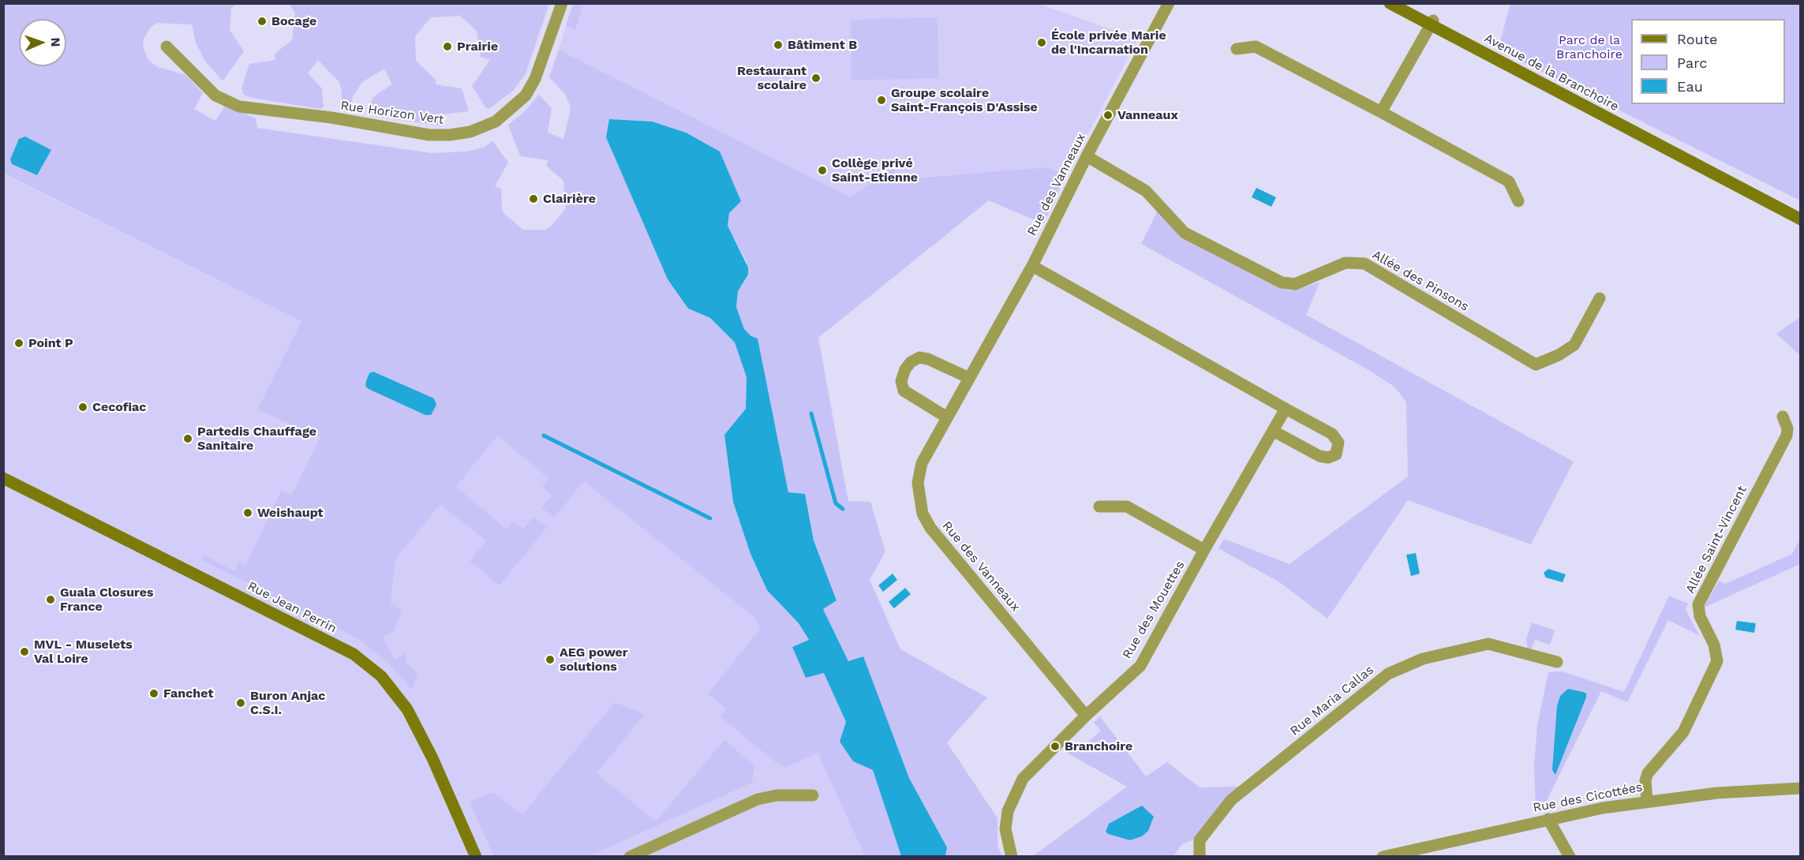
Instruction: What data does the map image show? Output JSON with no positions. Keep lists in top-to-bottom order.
{
  "streets": {
    "street": [
      "Avenue de la Branchoire",
      "Rue Horizon Vert",
      "Rue des Vanneaux",
      "Allée des Pinsons",
      "Allée Saint-Vincent",
      "Rue Jean Perrin",
      "Rue des Mouettes",
      "Rue Maria Callas",
      "Rue des Cicottées"
    ]
  },
  "crossings": [
    ["Rue des Vanneaux", "Allée des Pinsons"],
    ["Rue des Vanneaux", "Rue des Mouettes"],
    ["Allée Saint-Vincent", "Rue des Cicottées"]
  ],
  "parks": ["Parc de la Branchoire"],
  "places": [
    "Bocage",
    "École privée Marie de l'Incarnation",
    "Bâtiment B",
    "Prairie",
    "Restaurant scolaire",
    "Groupe scolaire Saint-François D'Assise",
    "Vanneaux",
    "Collège privé Saint-Etienne",
    "Clairière",
    "Point P",
    "Cecofiac",
    "Partedis Chauffage Sanitaire",
    "Weishaupt",
    "Guala Closures France",
    "MVL - Muselets Val Loire",
    "AEG power solutions",
    "Fanchet",
    "Buron Anjac C.S.I.",
    "Branchoire"
  ],
  "legend": ["Route", "Parc", "Eau"],
  "north": "right"
}
